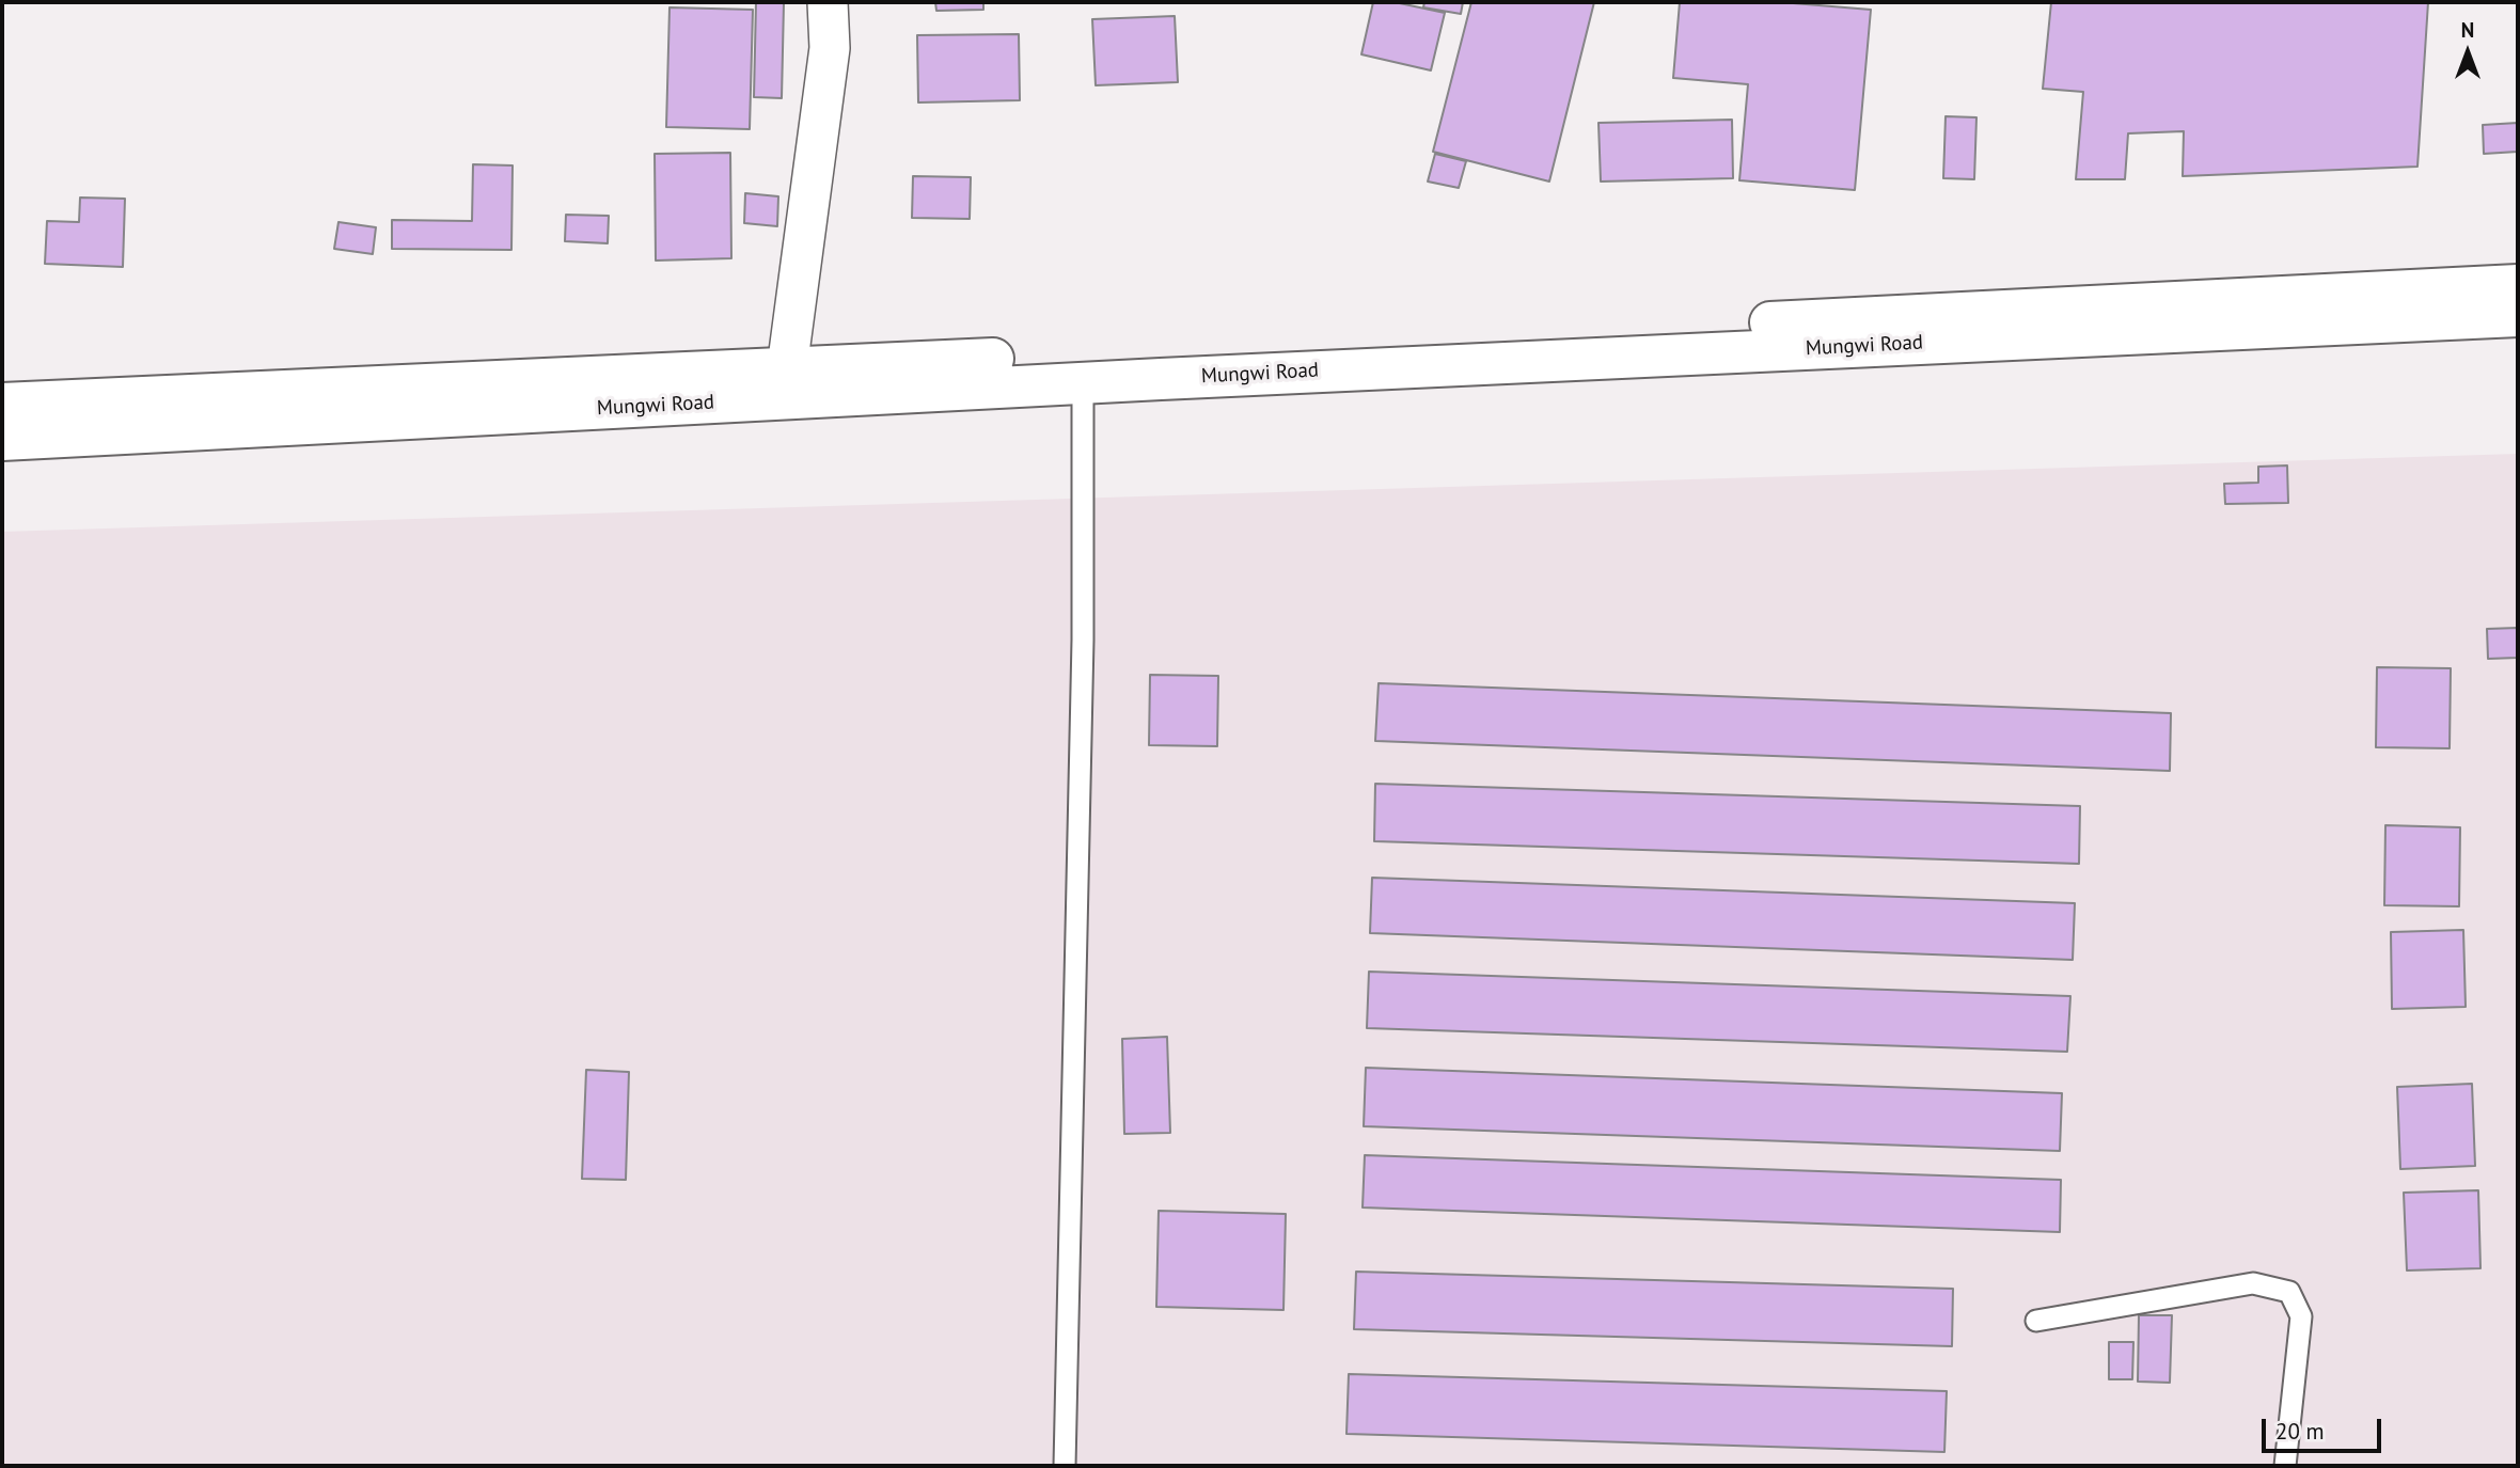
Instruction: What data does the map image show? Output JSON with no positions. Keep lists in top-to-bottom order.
{
  "streets": {
    "main road": ["Mungwi Road"]
  },
  "scale_bar": "20 m",
  "north": "top"
}
